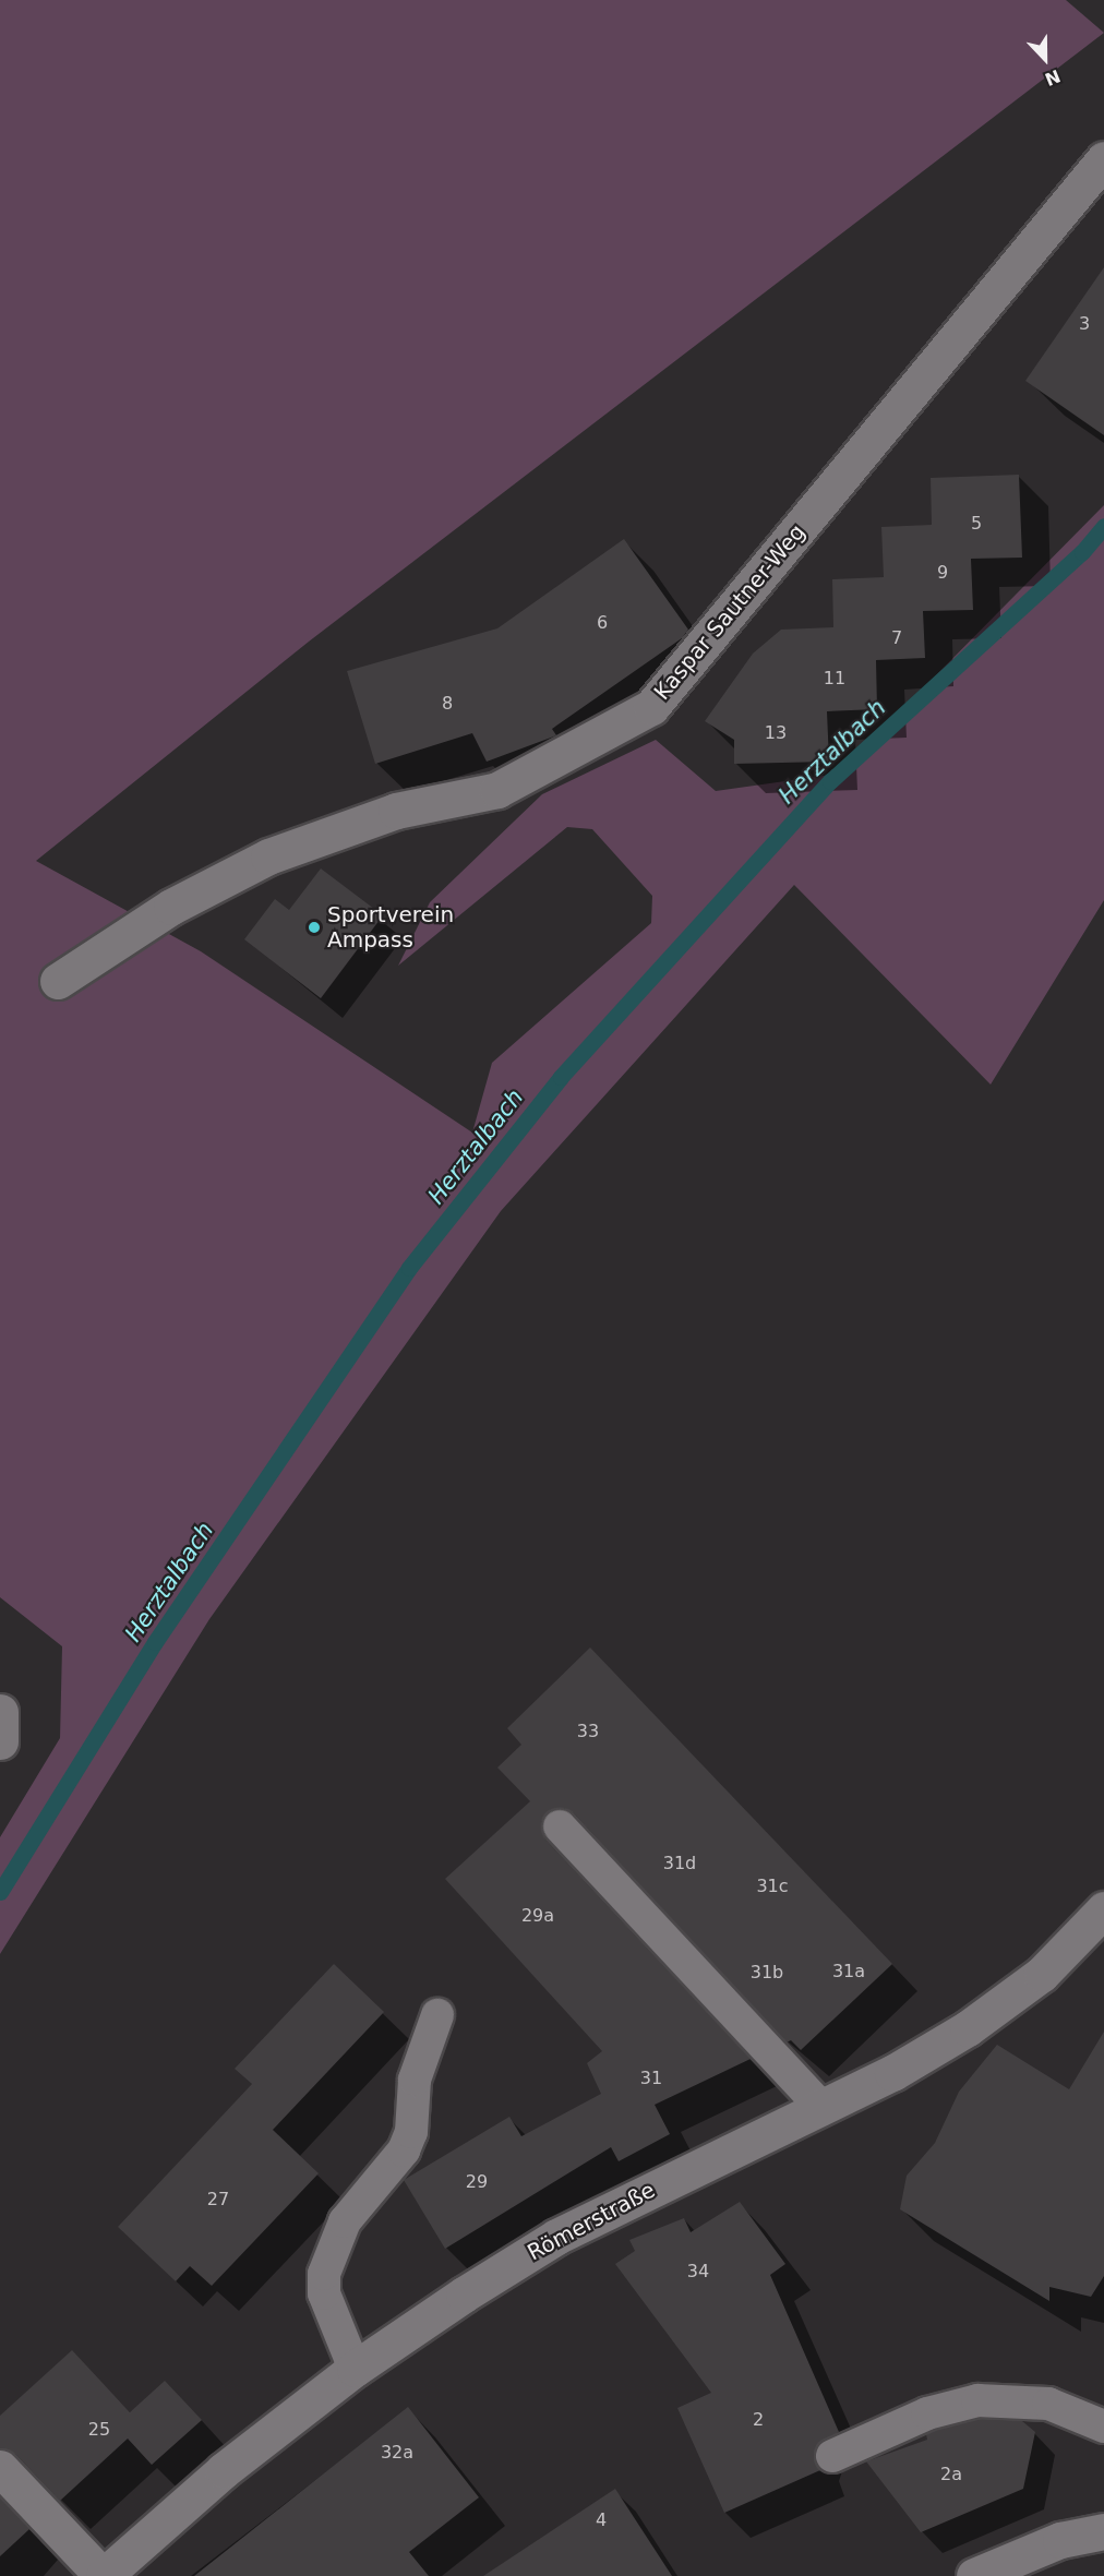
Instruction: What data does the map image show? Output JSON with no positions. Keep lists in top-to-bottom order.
{
  "streets": {
    "street": ["Kaspar Sautner-Weg", "Römerstraße"]
  },
  "water": ["Herztalbach"],
  "places": ["Sportverein Ampass"],
  "house_numbers": [
    "3",
    "5",
    "9",
    "6",
    "7",
    "11",
    "8",
    "13",
    "33",
    "31d",
    "31c",
    "29a",
    "31a",
    "31b",
    "31",
    "29",
    "27",
    "34",
    "2",
    "25",
    "32a",
    "2a",
    "4"
  ],
  "north": "bottom"
}
